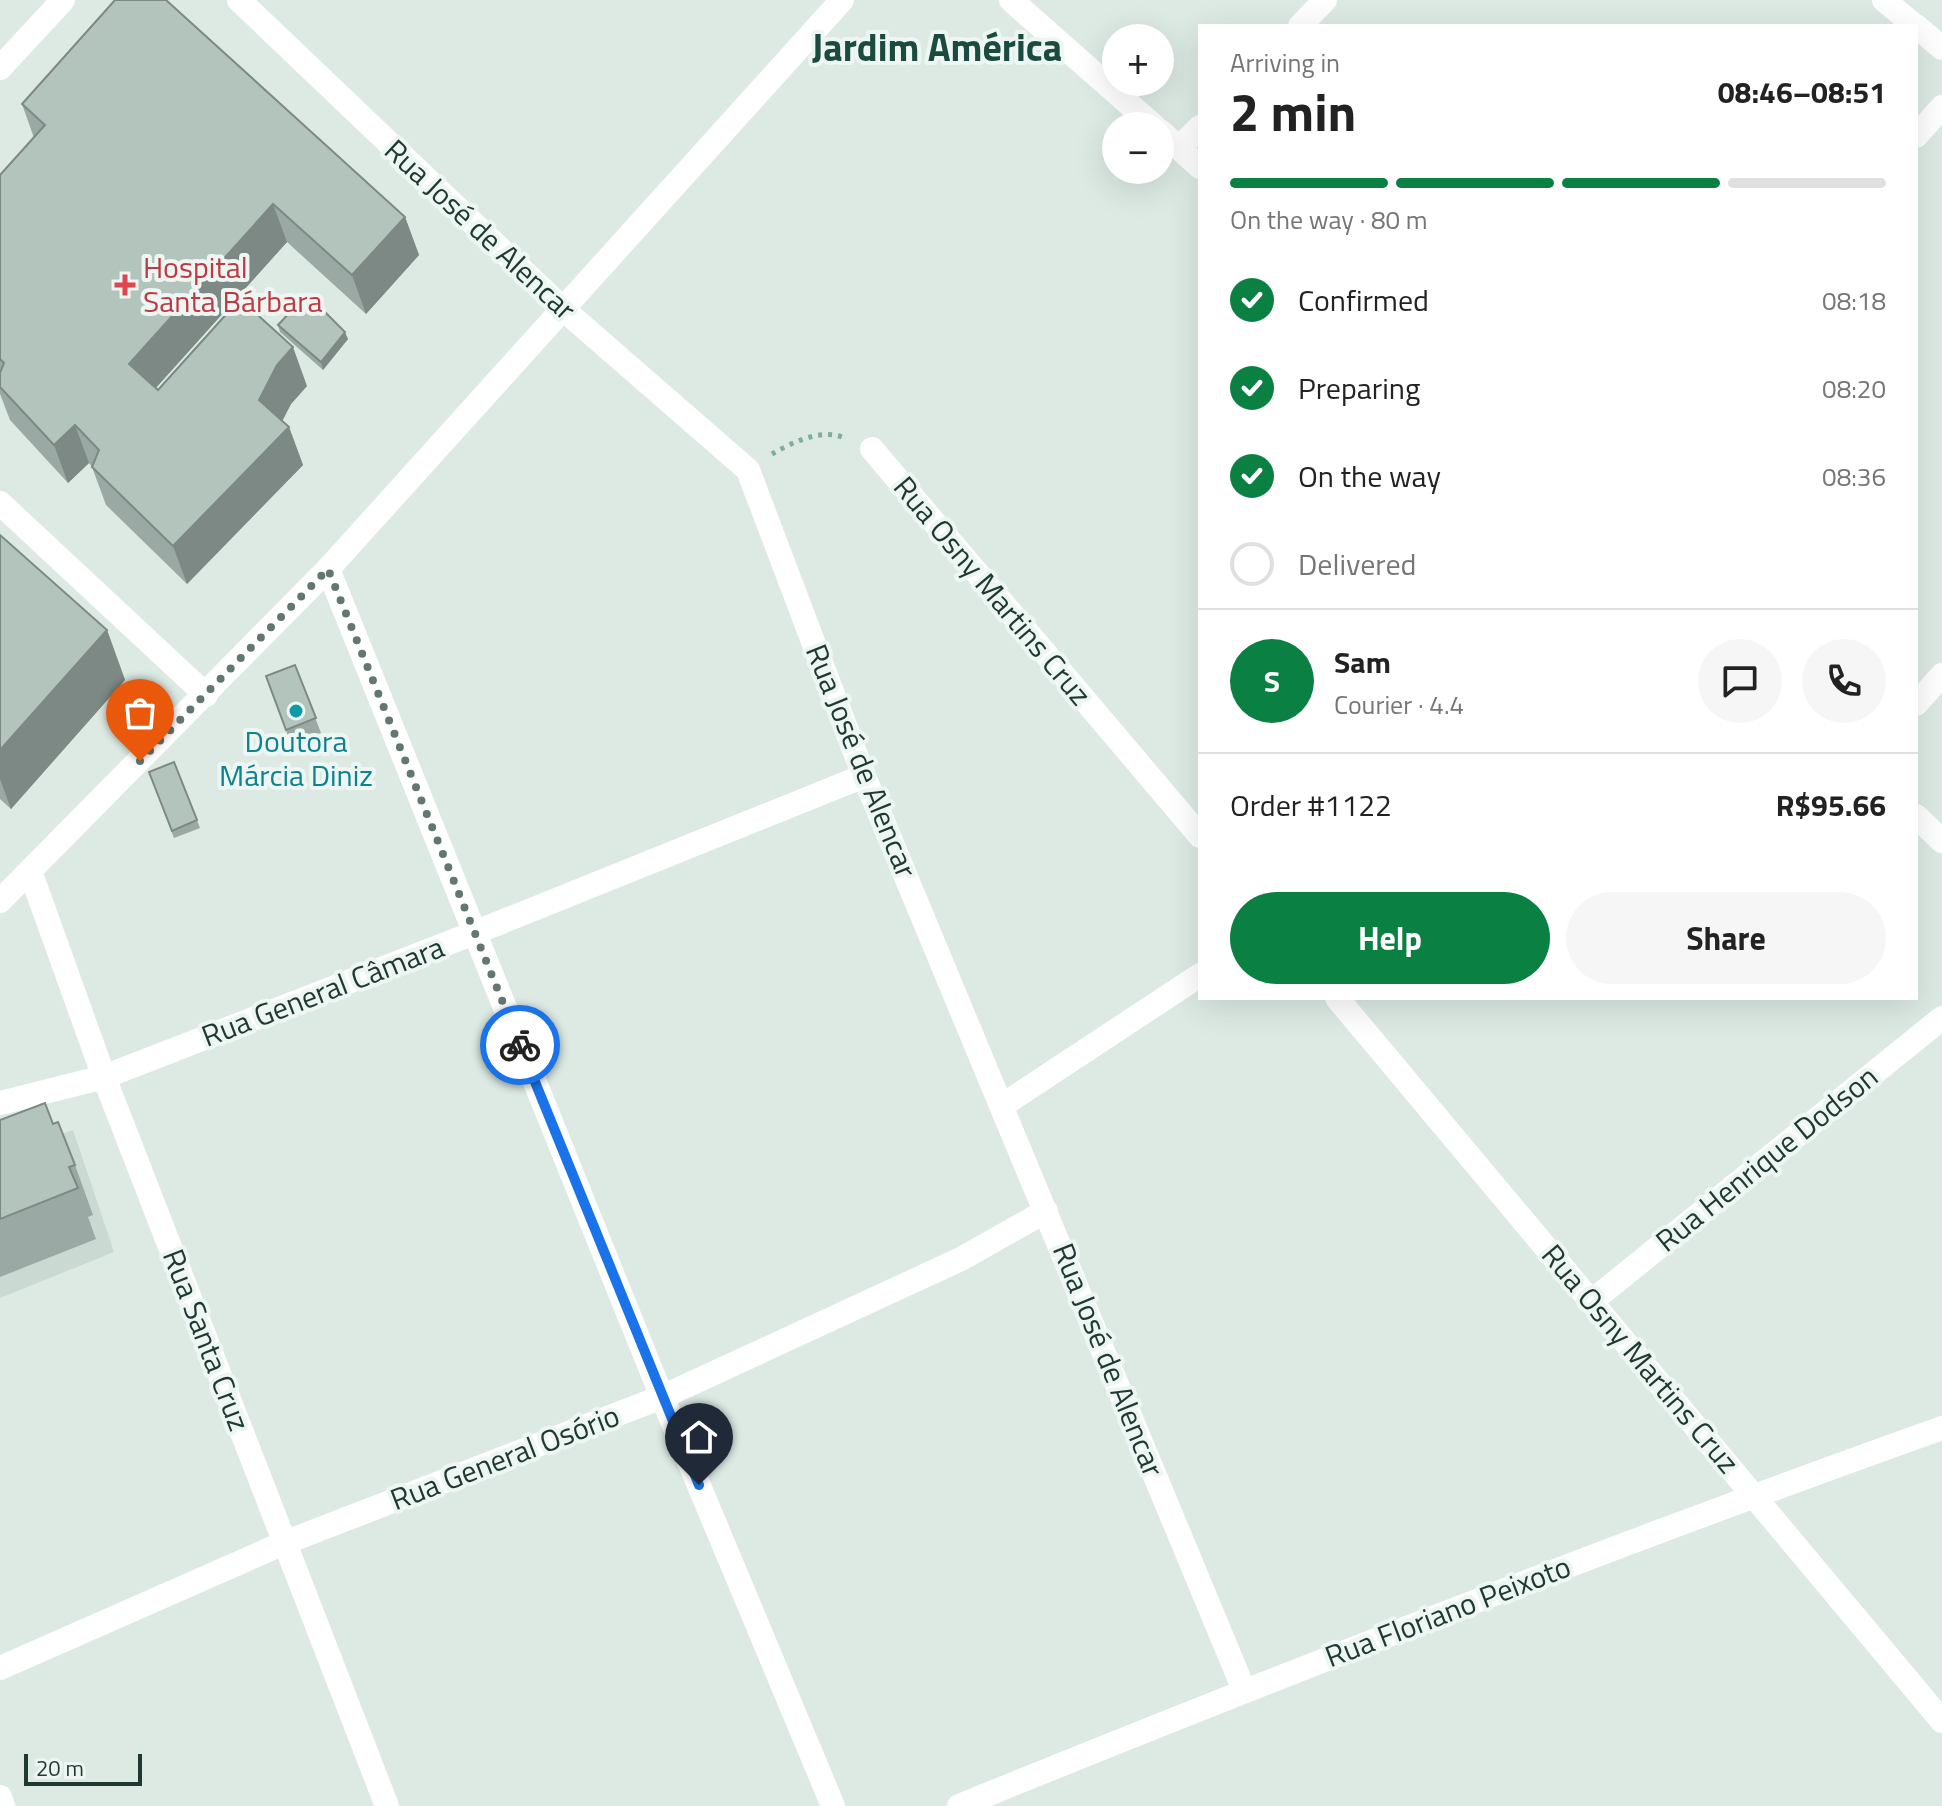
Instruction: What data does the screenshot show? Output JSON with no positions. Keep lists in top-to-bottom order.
{
  "streets": {
    "street": [
      "Rua José de Alencar",
      "Rua Osny Martins Cruz",
      "Rua General Câmara",
      "Rua Henrique Dodson",
      "Rua Santa Cruz",
      "Rua General Osório",
      "Rua Floriano Peixoto"
    ]
  },
  "crossings": [
    ["Rua José de Alencar", "Rua Osny Martins Cruz"],
    ["Rua José de Alencar", "Rua General Câmara"],
    ["Rua José de Alencar", "Rua General Osório"],
    ["Rua José de Alencar", "Rua Floriano Peixoto"],
    ["Rua Osny Martins Cruz", "Rua Henrique Dodson"],
    ["Rua Osny Martins Cruz", "Rua Floriano Peixoto"],
    ["Rua General Câmara", "Rua Santa Cruz"],
    ["Rua Santa Cruz", "Rua General Osório"]
  ],
  "districts": ["Jardim América"],
  "places": {
    "health": ["Hospital Santa Bárbara"],
    "other": ["Doutora Márcia Diniz"]
  },
  "scale_bar": "20 m",
  "page": {
    "map_buttons": ["+", "−"],
    "heading": ["2 min", "Arriving in", "08:46–08:51"],
    "panel": [
      "Sam",
      "Courier · 4.4",
      "Order #1122",
      "R$95.66"
    ],
    "bar": "On the way · 80 m",
    "list": [
      ["Confirmed", "08:18"],
      ["Preparing", "08:20"],
      ["On the way", "08:36"],
      "Delivered"
    ],
    "round": "S",
    "buttons": ["Help", "Share"],
    "scale": "20 m"
  }
}
